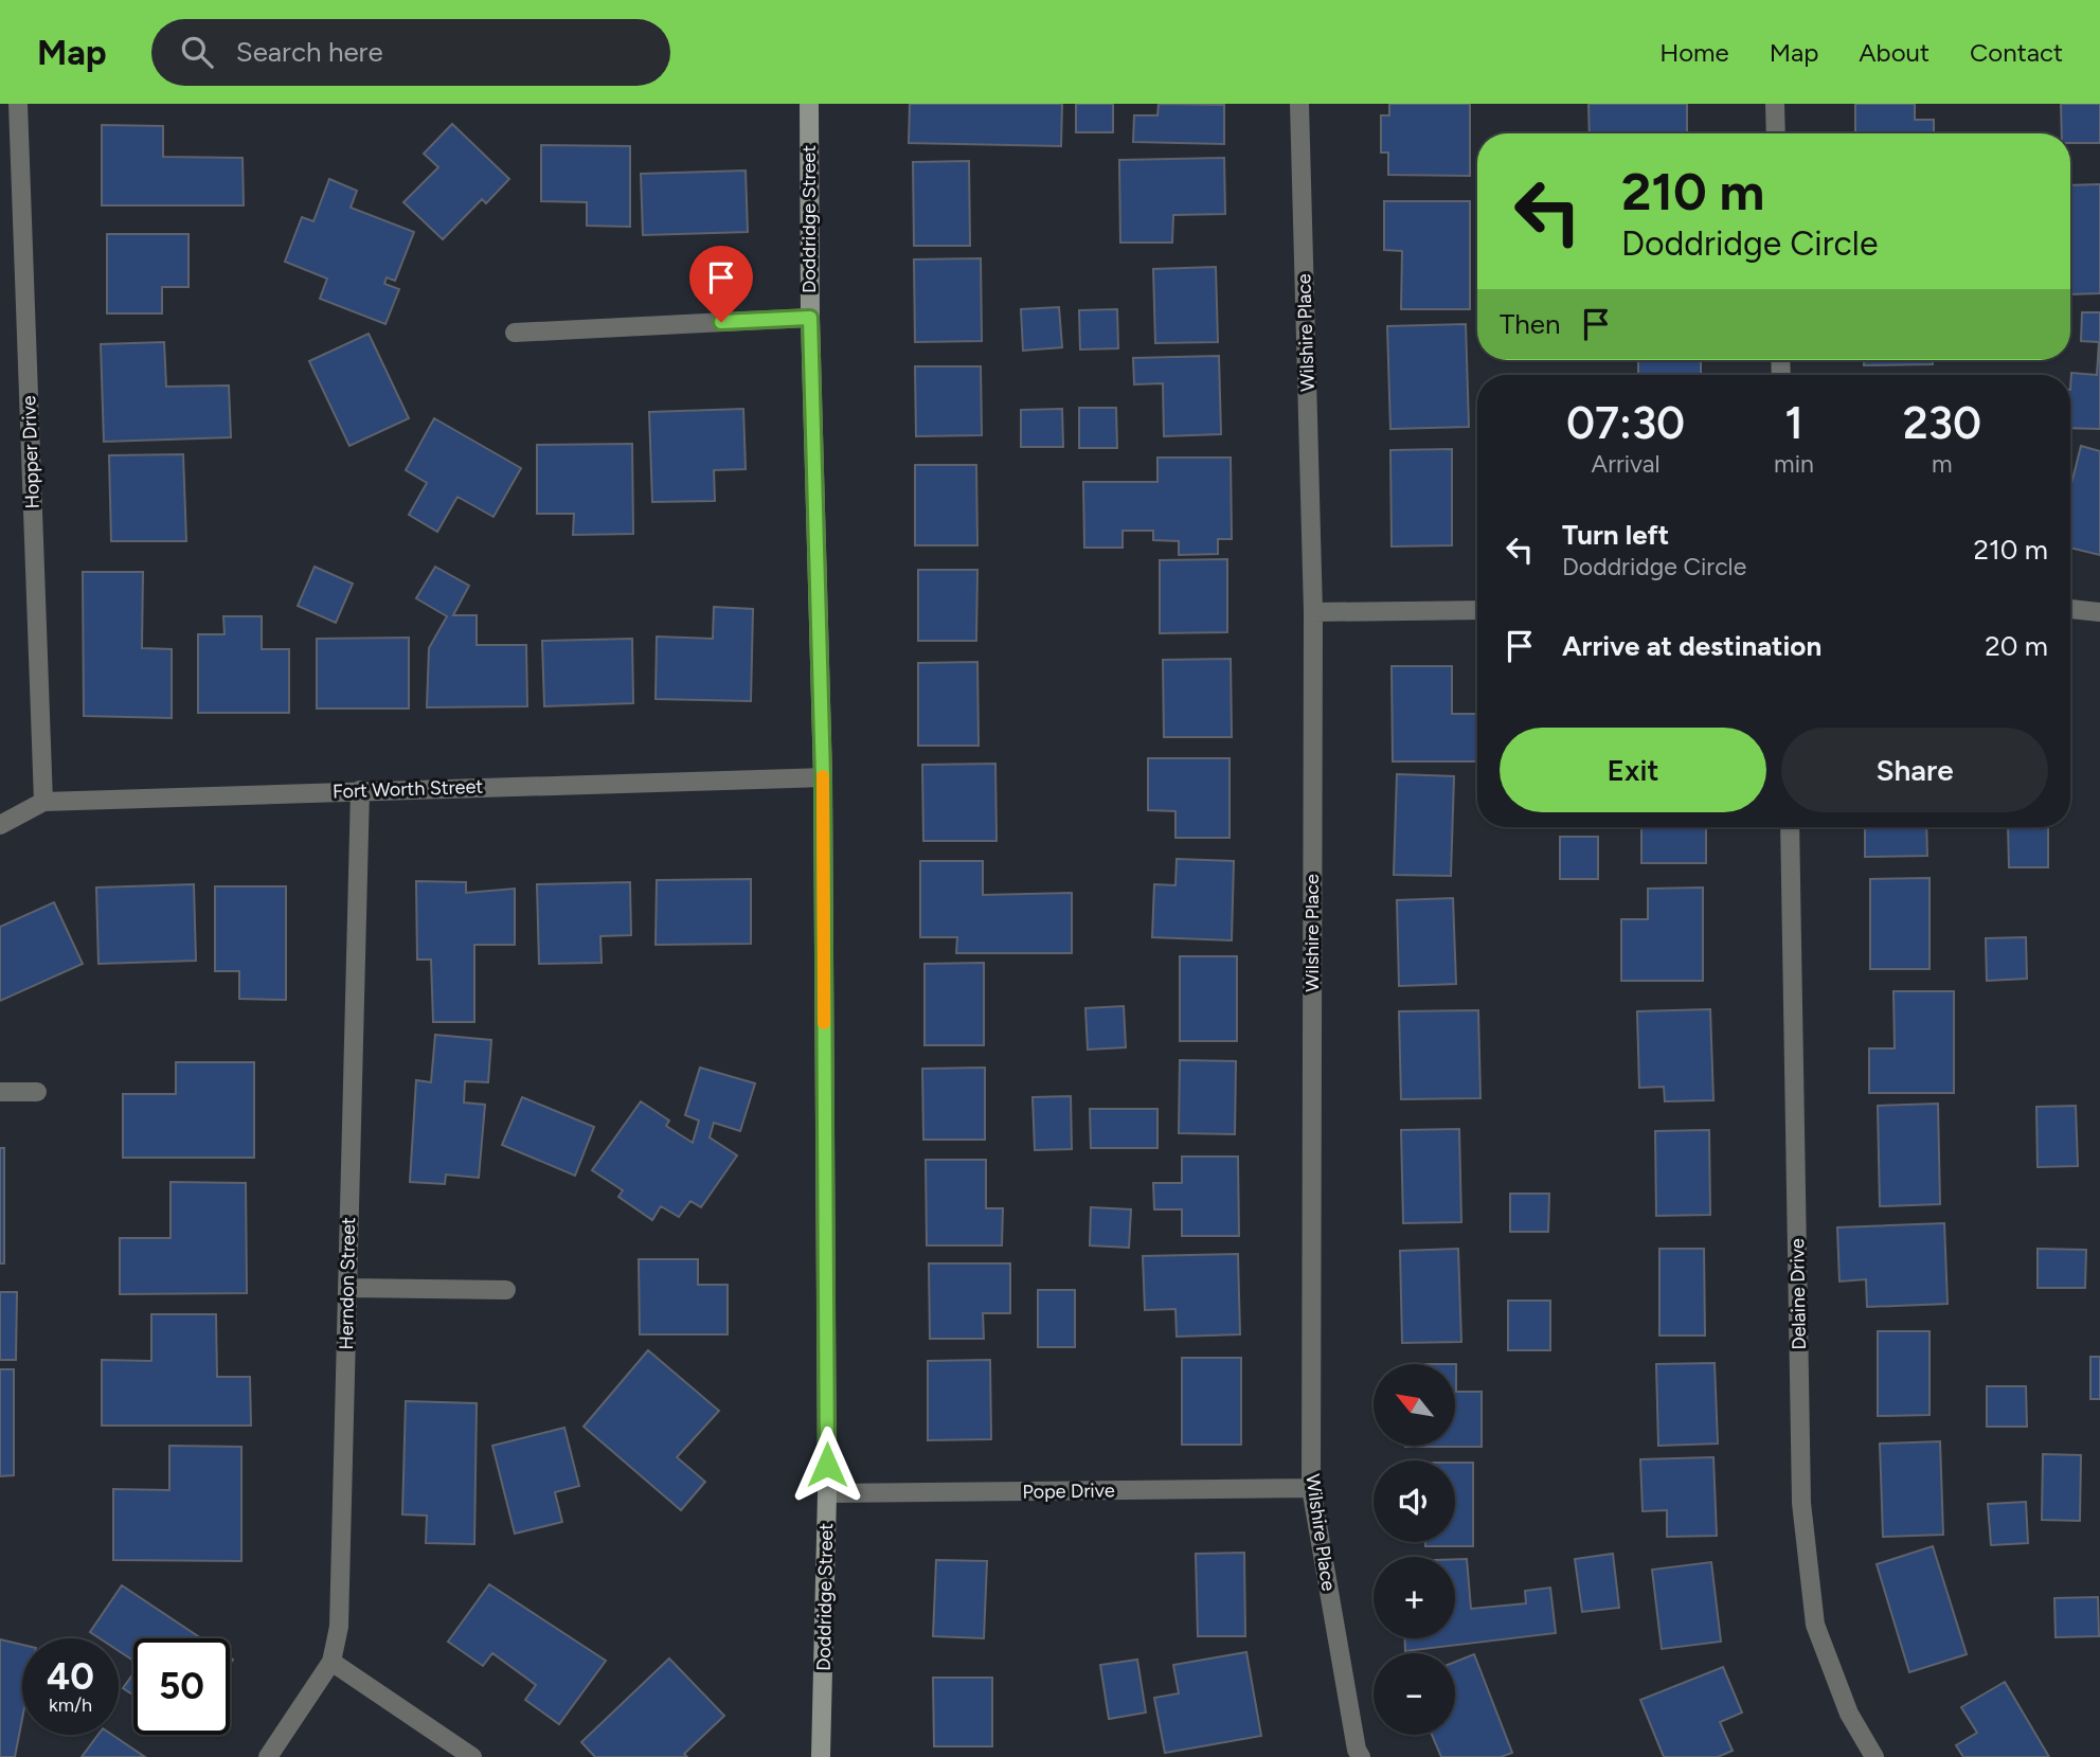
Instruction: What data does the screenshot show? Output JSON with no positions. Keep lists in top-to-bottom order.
{
  "streets": {
    "main road": ["Doddridge Street"],
    "street": [
      "Wilshire Place",
      "Hopper Drive",
      "Fort Worth Street",
      "Herndon Street",
      "Delaine Drive",
      "Pope Drive"
    ]
  },
  "crossings": [
    ["Doddridge Street", "Fort Worth Street"],
    ["Doddridge Street", "Pope Drive"],
    ["Wilshire Place", "Pope Drive"],
    ["Hopper Drive", "Fort Worth Street"],
    ["Fort Worth Street", "Herndon Street"]
  ],
  "north": "top left",
  "page": {
    "header": "Map",
    "search": "Search here",
    "nav": [
      "Home",
      "Map",
      "About",
      "Contact"
    ],
    "turn": ["210 m", "Doddridge Circle"],
    "then": "Then",
    "eta": [
      "07:30",
      "Arrival",
      "1",
      "min",
      "230",
      "m"
    ],
    "list": [
      {
        "name": "Turn left",
        "note": "Doddridge Circle",
        "value": "210 m"
      },
      {
        "name": "Arrive at destination",
        "value": "20 m"
      }
    ],
    "buttons": ["Exit", "Share"],
    "map_buttons": ["+", "−"],
    "speed": "40 km/h",
    "limit": "50"
  }
}
